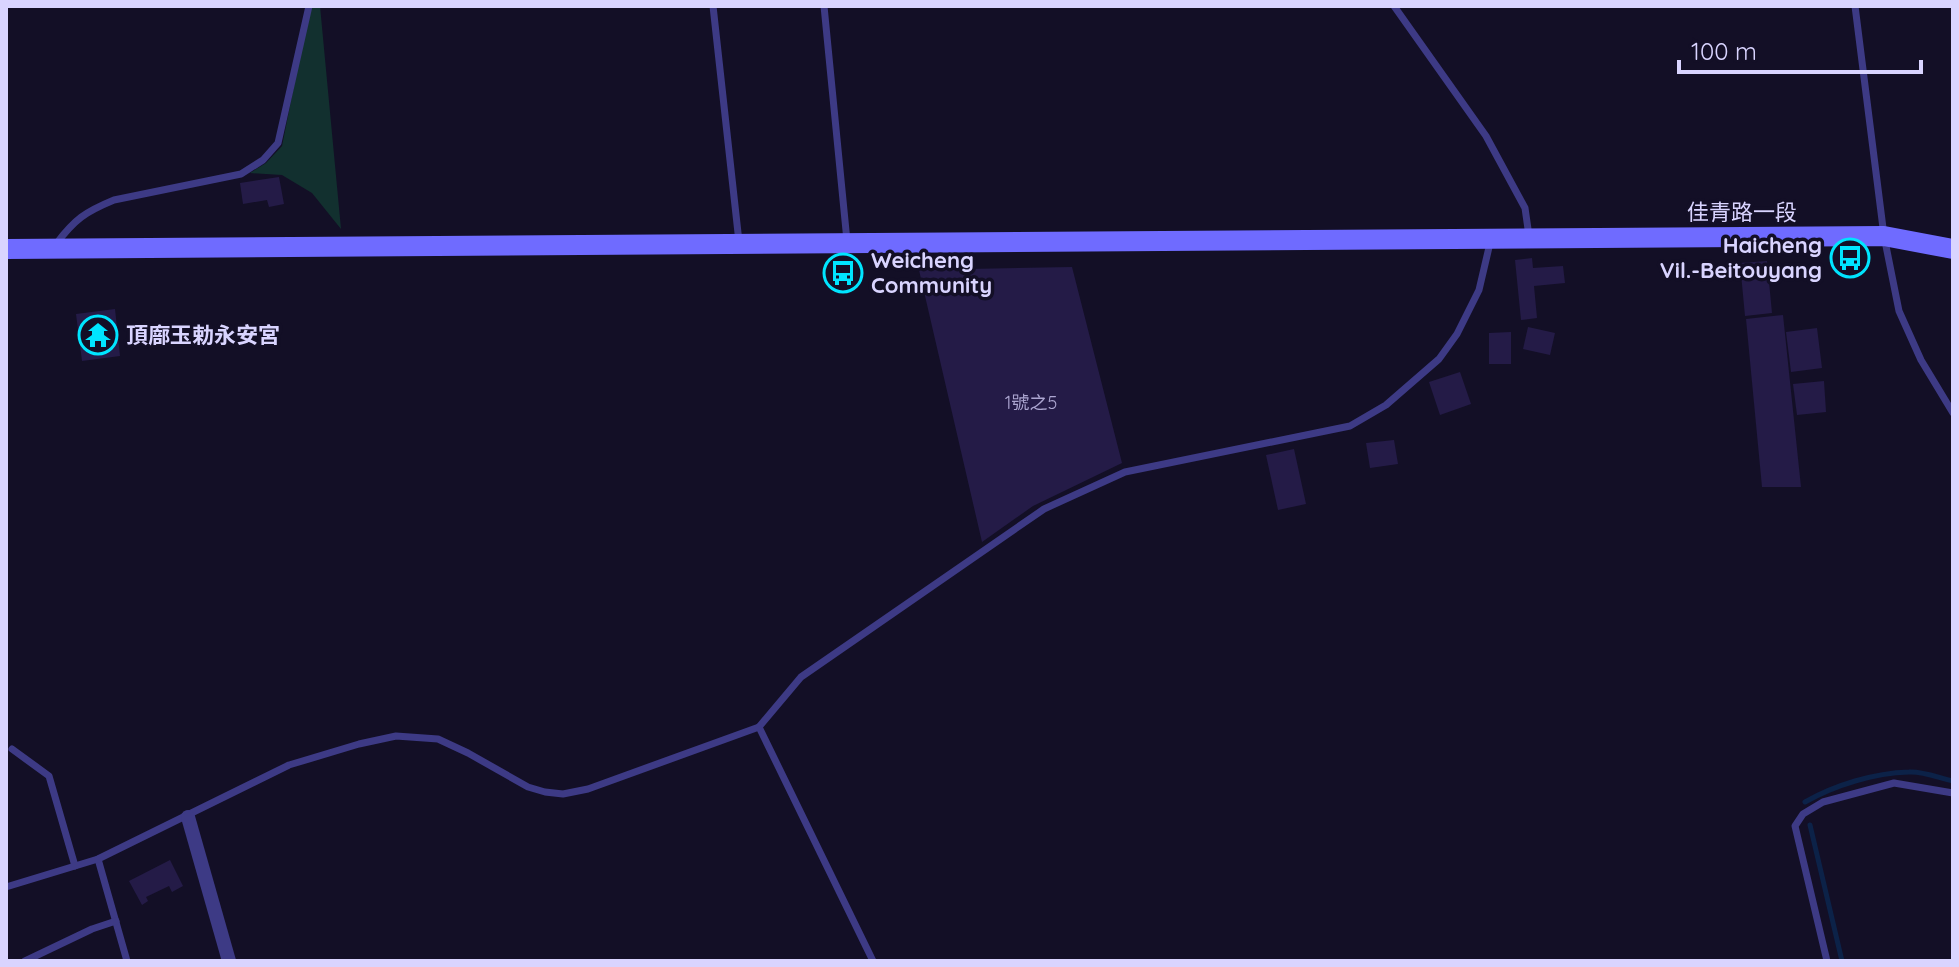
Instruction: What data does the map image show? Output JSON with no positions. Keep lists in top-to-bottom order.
{
  "streets": {
    "street": ["佳青路一段"]
  },
  "places": {
    "bus stop": ["Haicheng Vil.-Beitouyang", "Weicheng Community"],
    "temple": ["頂廍玉勅永安宮"]
  },
  "house_numbers": ["1號之5"],
  "scale_bar": "100 m"
}
